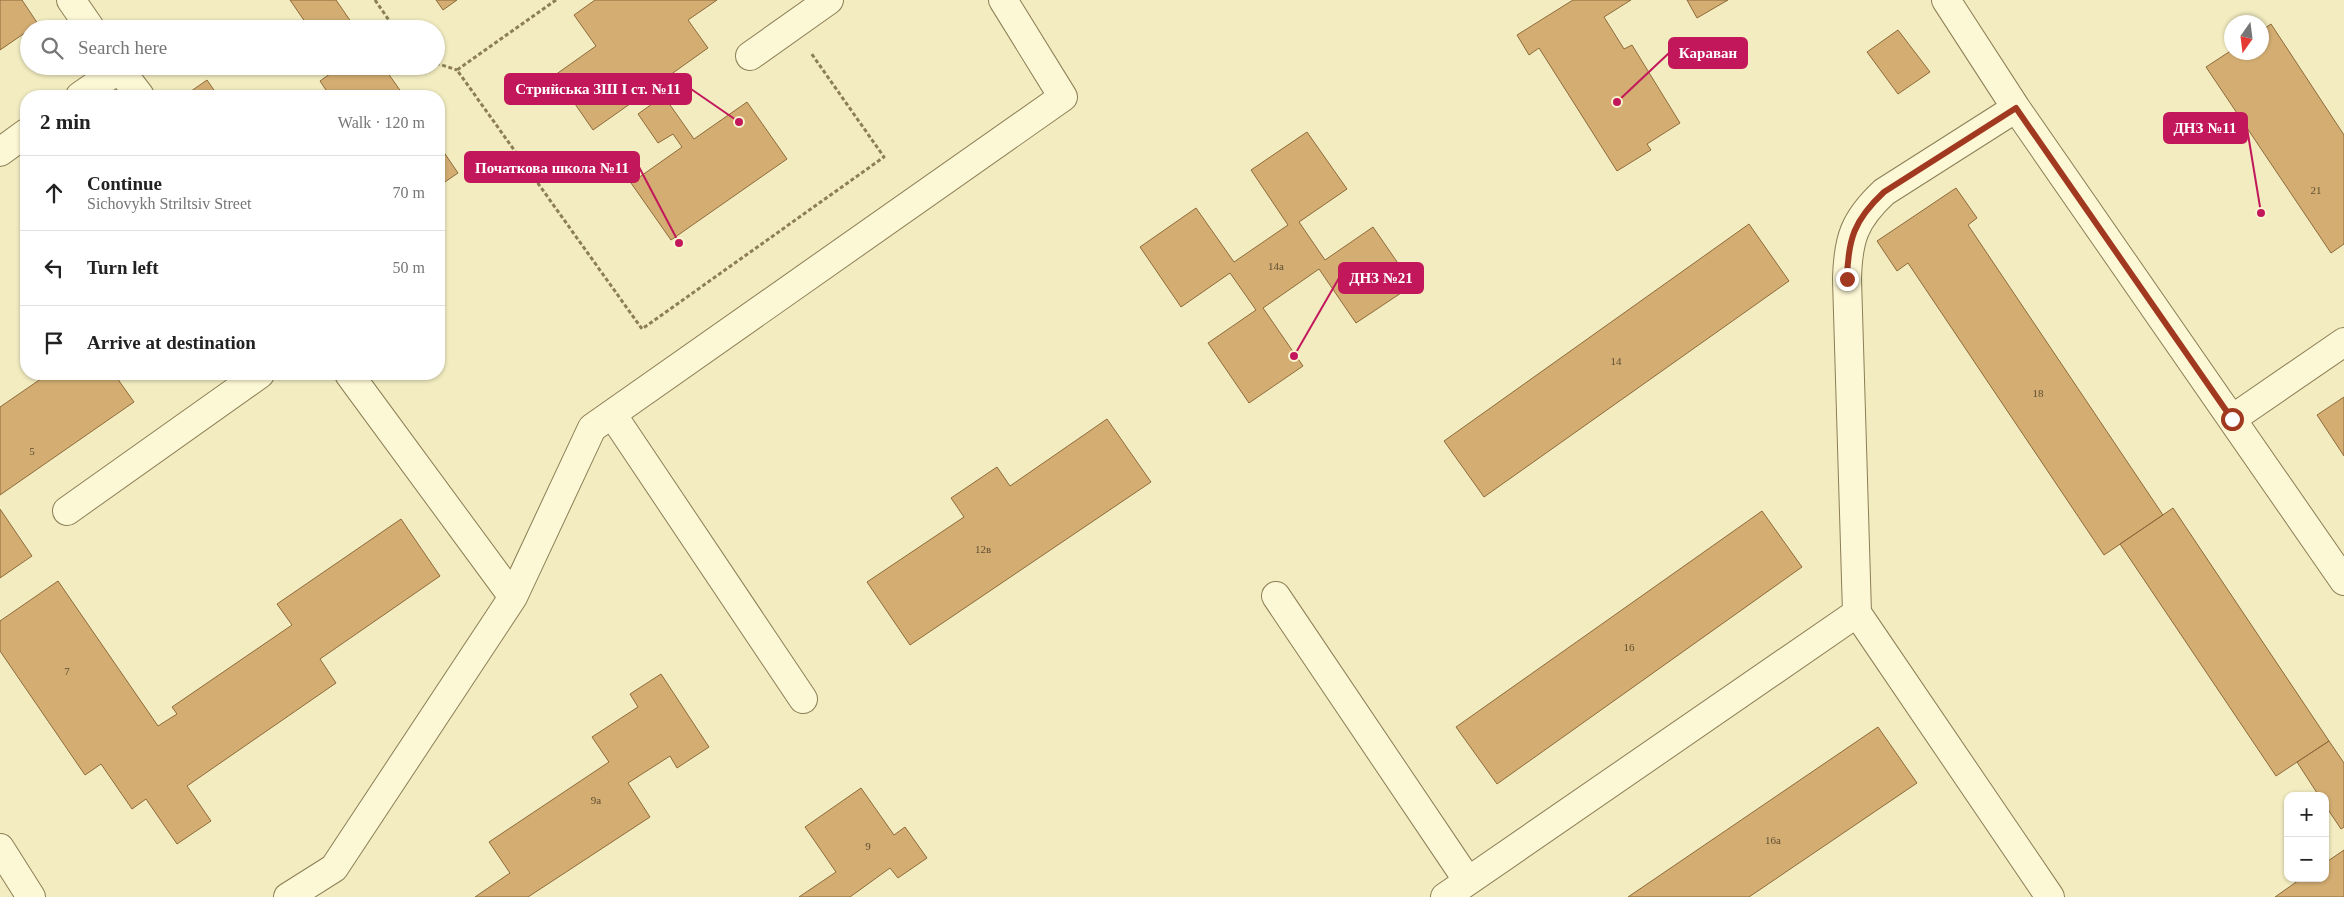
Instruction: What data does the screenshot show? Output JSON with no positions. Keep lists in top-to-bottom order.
{
  "places": [
    "Караван",
    "Стрийська ЗШ I ст. №11",
    "ДНЗ №11",
    "Початкова школа №11",
    "ДНЗ №21"
  ],
  "house_numbers": [
    "21",
    "14а",
    "14",
    "18",
    "5",
    "12в",
    "16",
    "7",
    "9а",
    "16а",
    "9"
  ],
  "north": "bottom",
  "page": {
    "search": "Search here",
    "heading": ["2 min", "Walk · 120 m"],
    "list": [
      ["Continue", "Sichovykh Striltsiv Street", "70 m"],
      ["Turn left", "50 m"],
      "Arrive at destination"
    ],
    "map_buttons": ["+", "−"]
  }
}
